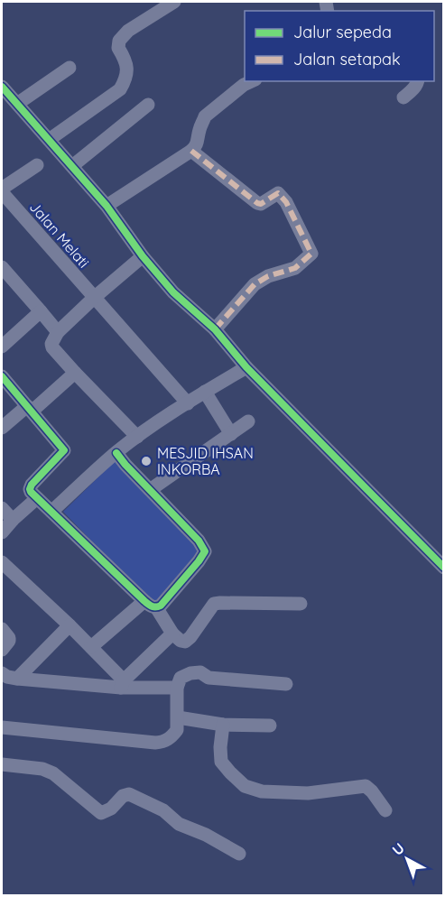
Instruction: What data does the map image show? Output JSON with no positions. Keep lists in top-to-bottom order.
{
  "streets": {
    "street": ["Jalan Melati"]
  },
  "places": ["MESJID IHSAN INKORBA"],
  "legend": ["Jalur sepeda", "Jalan setapak"],
  "north": "top left"
}
